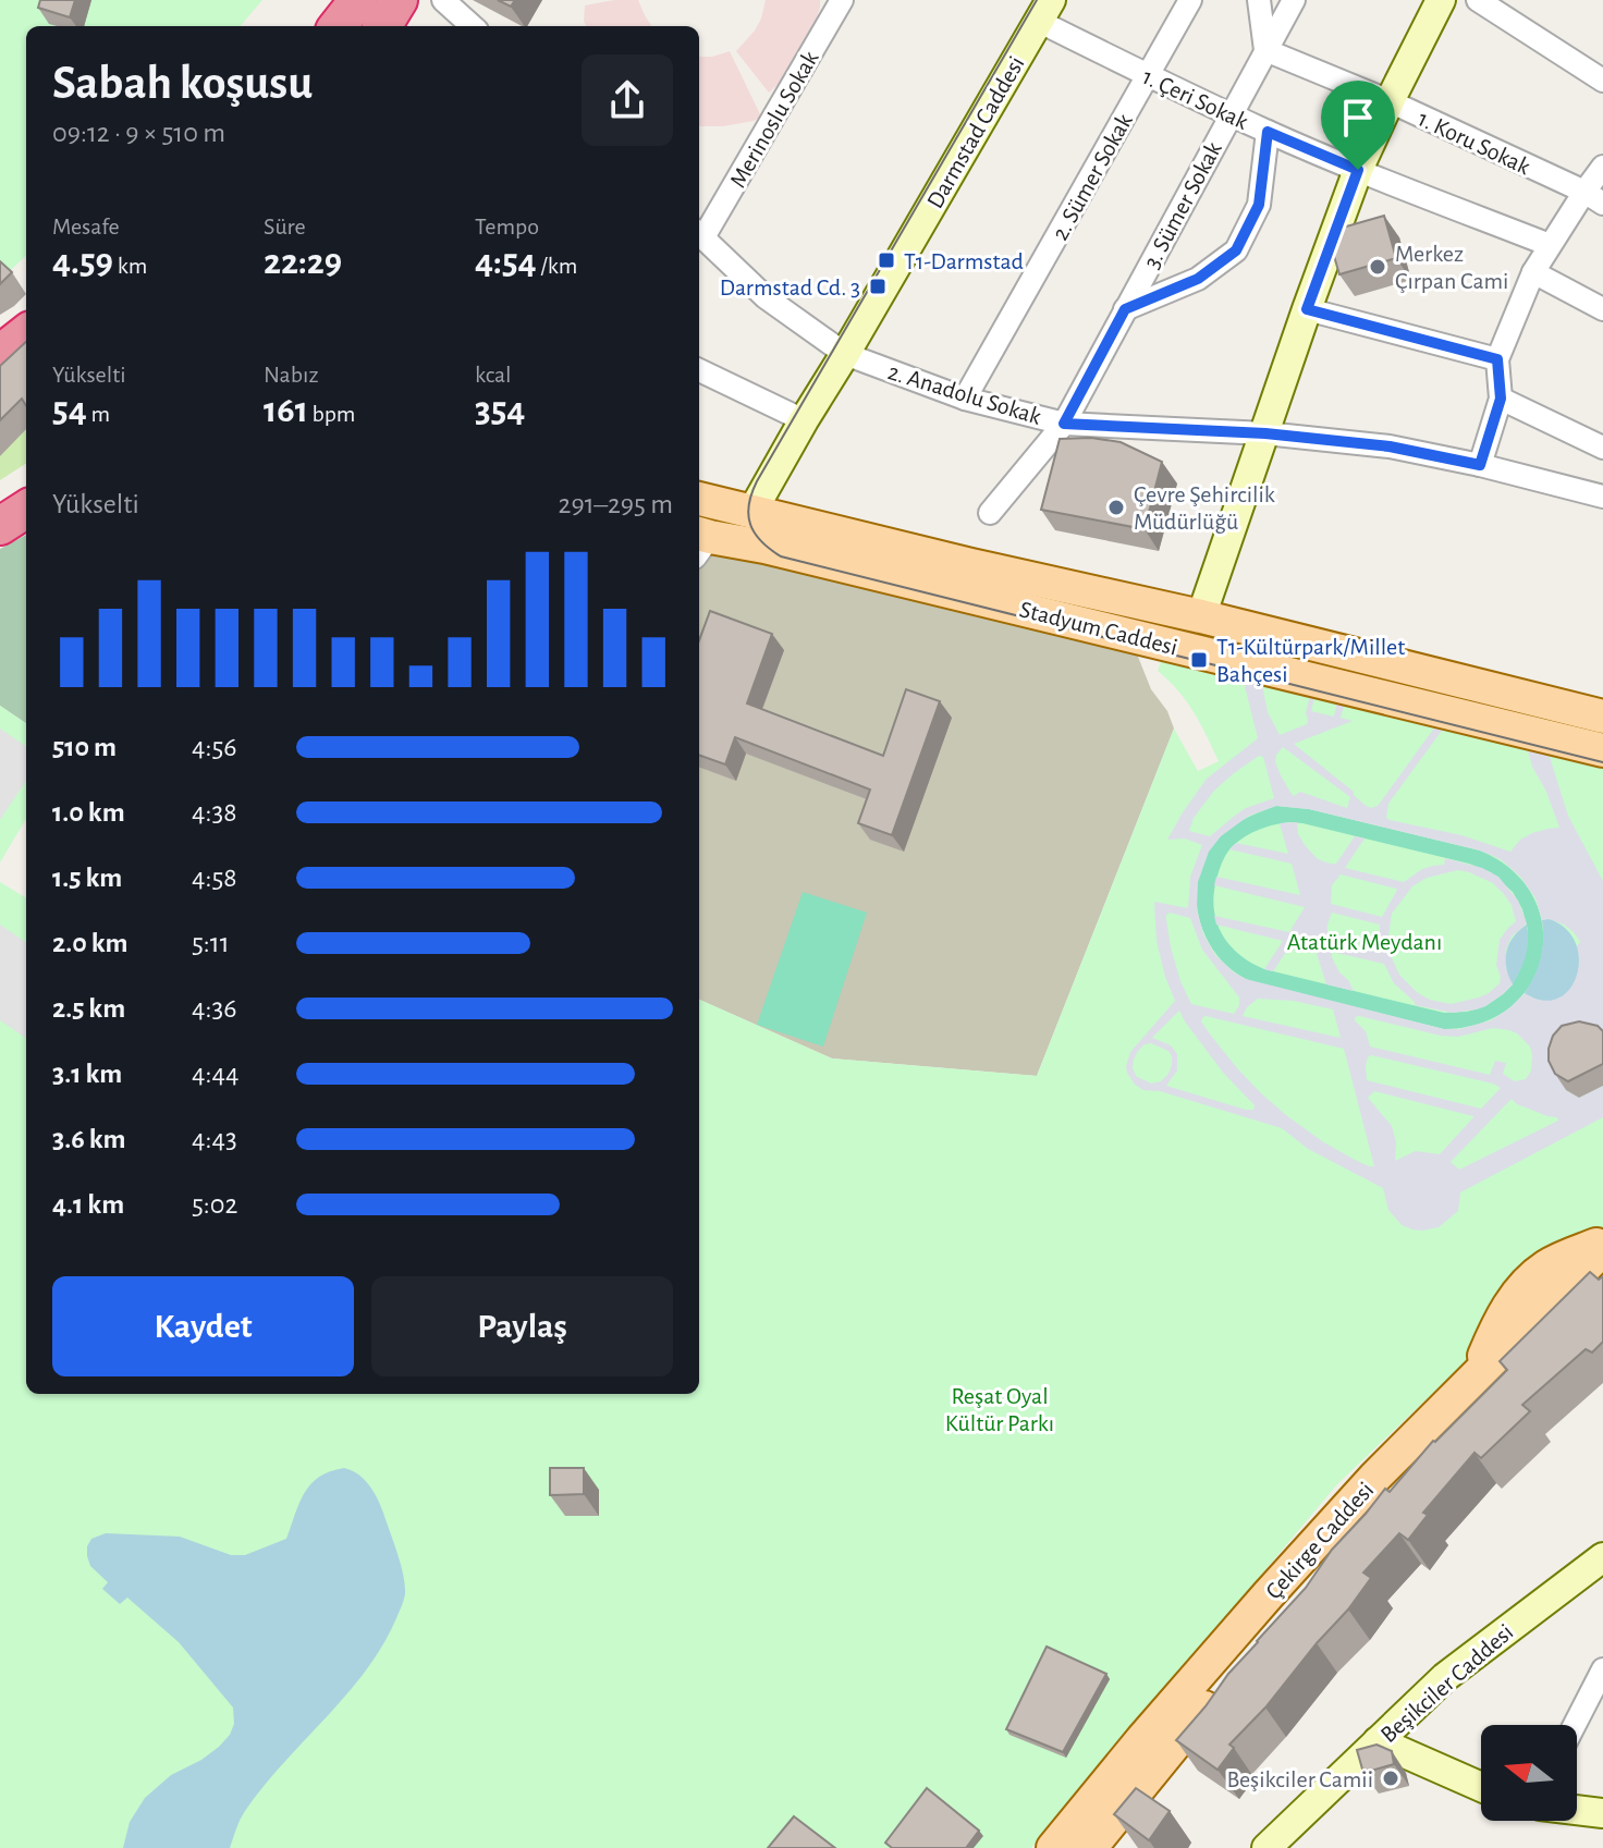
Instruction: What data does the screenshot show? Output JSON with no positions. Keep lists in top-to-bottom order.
{
  "streets": {
    "main road": [
      "Darmstad Caddesi",
      "Stadyum Caddesi",
      "Çekirge Caddesi",
      "Beşikciler Caddesi"
    ],
    "street": [
      "1. Çeri Sokak",
      "Merinoslu Sokak",
      "1. Koru Sokak",
      "2. Sümer Sokak",
      "3. Sümer Sokak",
      "2. Anadolu Sokak"
    ]
  },
  "crossings": [
    ["1. Çeri Sokak", "Darmstad Caddesi"],
    ["1. Çeri Sokak", "2. Sümer Sokak"],
    ["1. Çeri Sokak", "3. Sümer Sokak"],
    ["Merinoslu Sokak", "2. Anadolu Sokak"],
    ["Darmstad Caddesi", "2. Anadolu Sokak"],
    ["1. Koru Sokak", "3. Sümer Sokak"],
    ["2. Sümer Sokak", "2. Anadolu Sokak"],
    ["3. Sümer Sokak", "2. Anadolu Sokak"]
  ],
  "parks": ["Atatürk Meydanı", "Reşat Oyal Kültür Parkı"],
  "places": {
    "transit": ["T1-Darmstad", "Darmstad Cd. 3", "T1-Kültürpark/Millet Bahçesi"],
    "other": ["Merkez Çırpan Cami", "Çevre Şehircilik Müdürlüğü", "Beşikciler Camii"]
  },
  "north": "left",
  "page": {
    "heading": ["Sabah koşusu", "09:12 · 9 × 510 m"],
    "stats": [
      ["Mesafe", "4.59 km"],
      ["Süre", "22:29"],
      ["Tempo", "4:54 /km"],
      ["Yükselti", "54 m"],
      ["Nabız", "161 bpm"],
      ["kcal", "354"]
    ],
    "chart": ["Yükselti", "291–295 m"],
    "list": [
      {
        "name": "510 m",
        "note": "4:56"
      },
      {
        "name": "1.0 km",
        "note": "4:38"
      },
      {
        "name": "1.5 km",
        "note": "4:58"
      },
      {
        "name": "2.0 km",
        "note": "5:11"
      },
      {
        "name": "2.5 km",
        "note": "4:36"
      },
      {
        "name": "3.1 km",
        "note": "4:44"
      },
      {
        "name": "3.6 km",
        "note": "4:43"
      },
      {
        "name": "4.1 km",
        "note": "5:02"
      }
    ],
    "buttons": ["Kaydet", "Paylaş"]
  }
}
